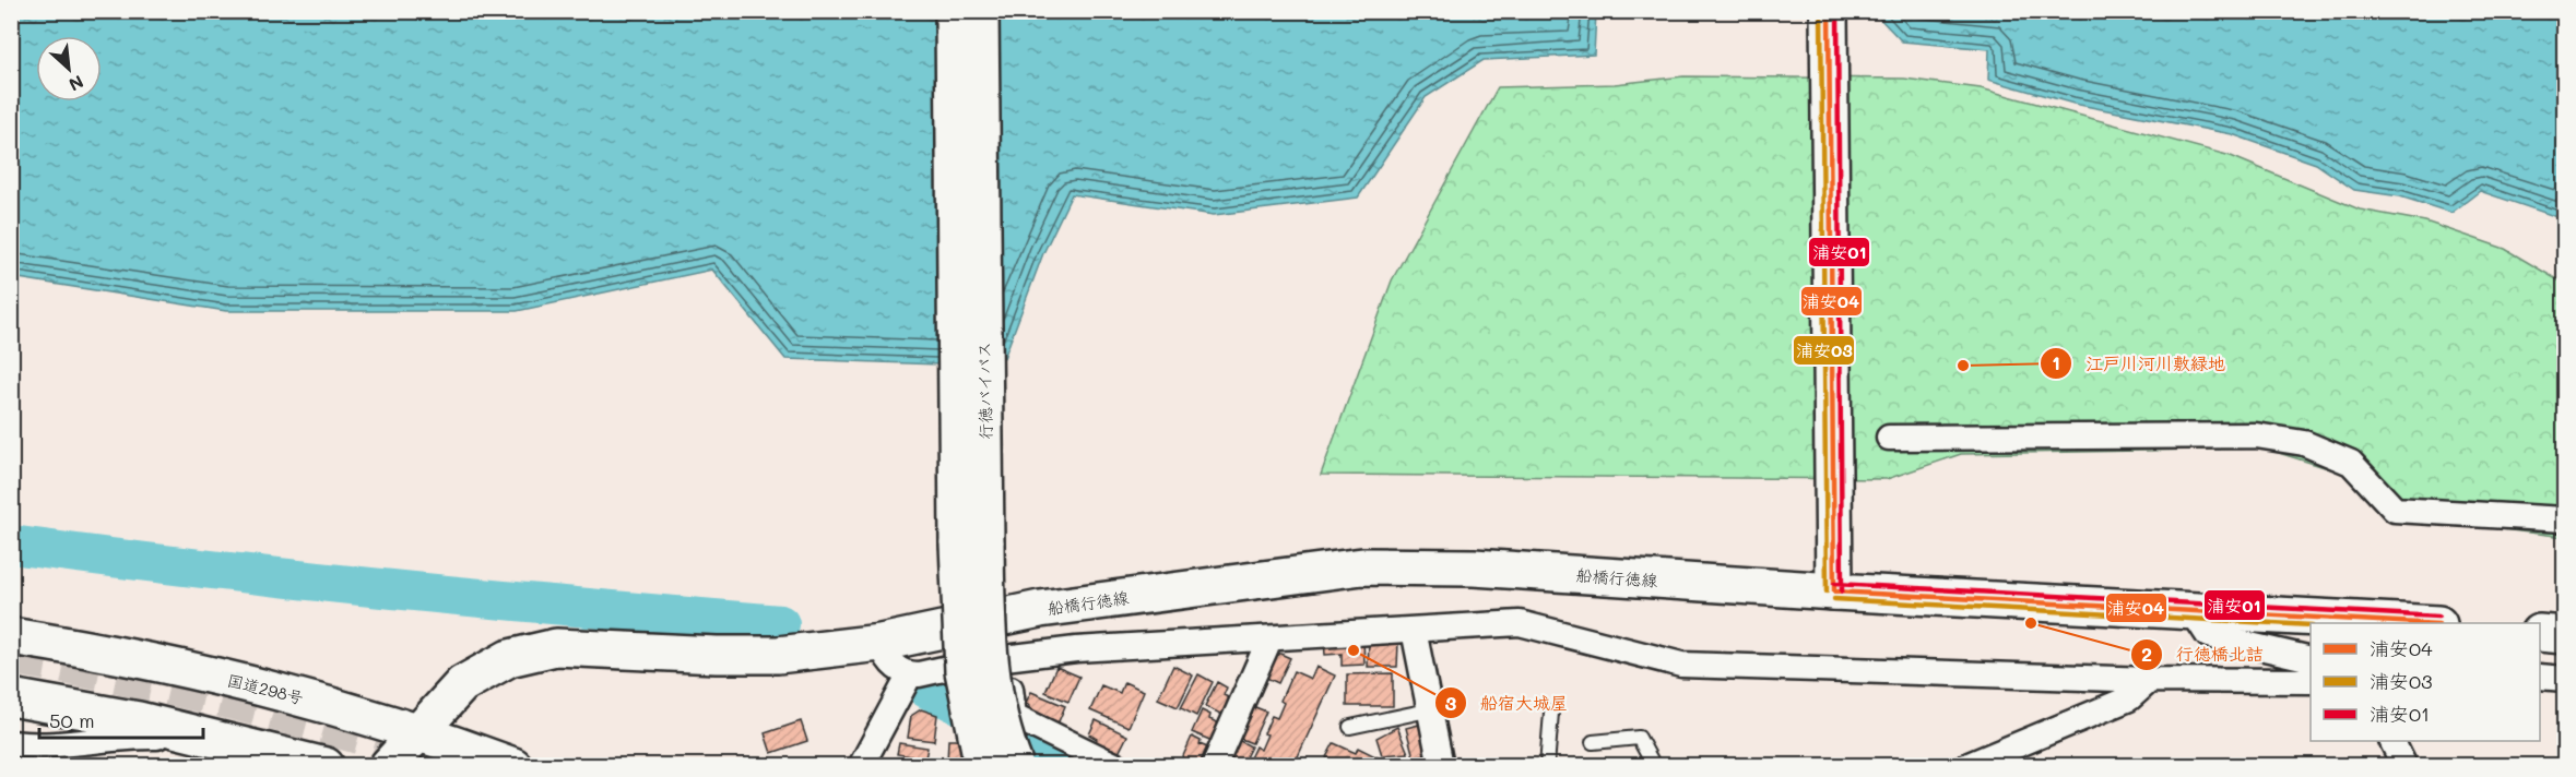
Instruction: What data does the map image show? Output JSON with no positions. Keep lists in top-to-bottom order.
{
  "streets": {
    "main road": ["行徳バイパス", "船橋行徳線", "国道298号"]
  },
  "crossings": [
    ["船橋行徳線", "国道298号"]
  ],
  "places": ["江戸川河川敷緑地", "行徳橋北詰", "船宿大城屋"],
  "lines": ["transit line 浦安04", "transit line 浦安03", "transit line 浦安01"],
  "legend": ["浦安04", "浦安03", "浦安01"],
  "scale_bar": "50 m",
  "north": "bottom right"
}
